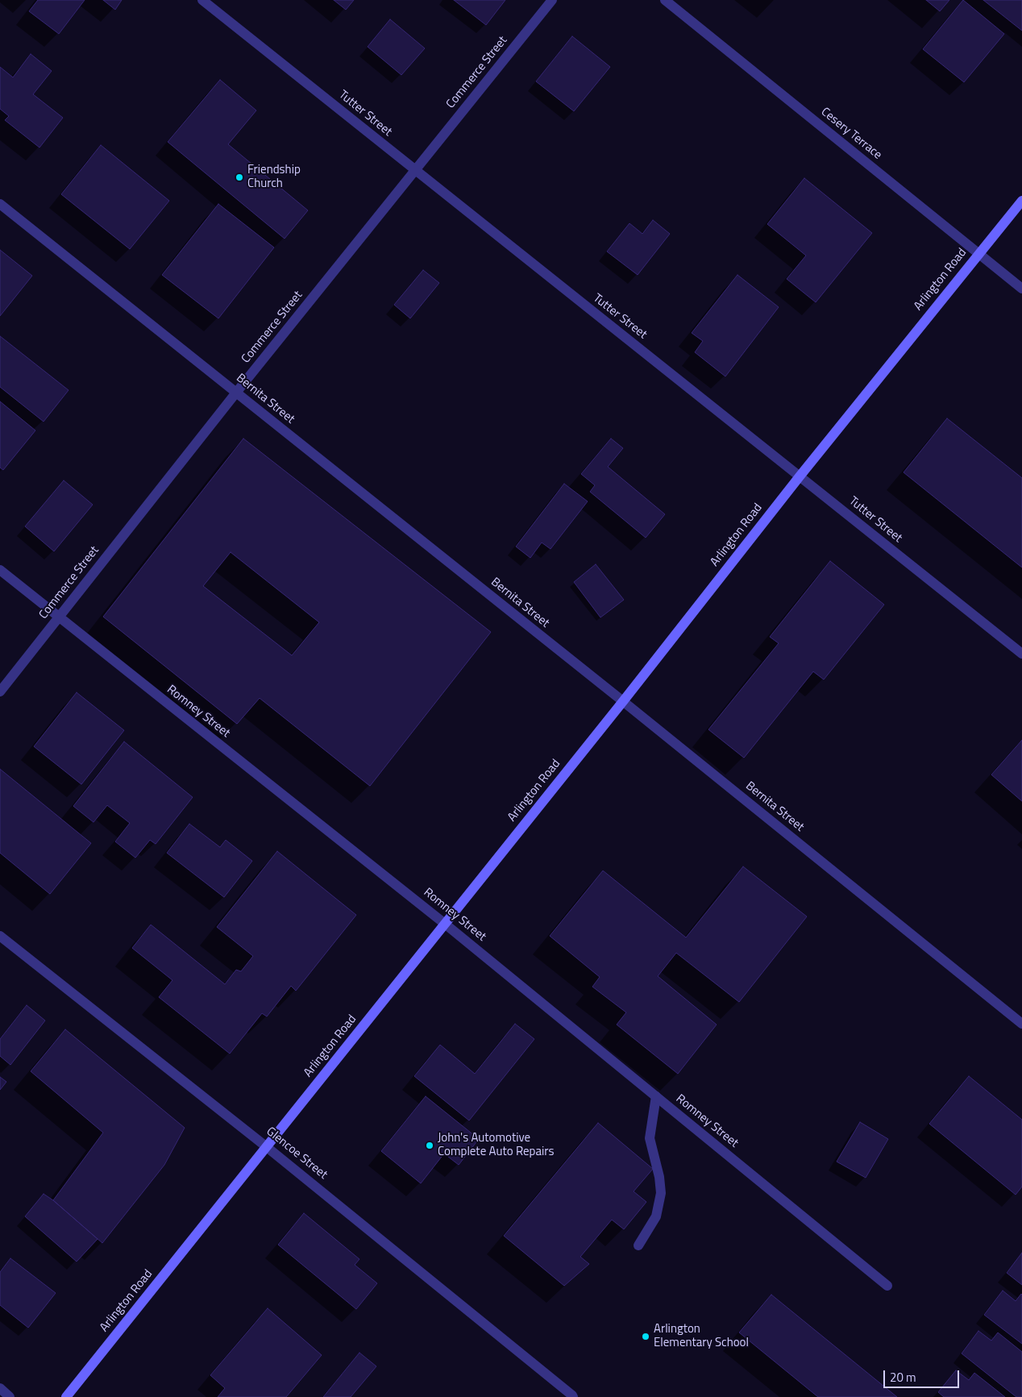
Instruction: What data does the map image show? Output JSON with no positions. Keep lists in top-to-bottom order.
{
  "streets": {
    "main road": ["Arlington Road"],
    "street": [
      "Commerce Street",
      "Tutter Street",
      "Cesery Terrace",
      "Bernita Street",
      "Romney Street",
      "Glencoe Street"
    ]
  },
  "crossings": [
    ["Commerce Street", "Tutter Street"],
    ["Commerce Street", "Bernita Street"],
    ["Commerce Street", "Romney Street"],
    ["Tutter Street", "Arlington Road"],
    ["Cesery Terrace", "Arlington Road"],
    ["Arlington Road", "Bernita Street"],
    ["Arlington Road", "Romney Street"],
    ["Arlington Road", "Glencoe Street"]
  ],
  "places": ["Friendship Church", "John's Automotive Complete Auto Repairs", "Arlington Elementary School"],
  "scale_bar": "20 m"
}
